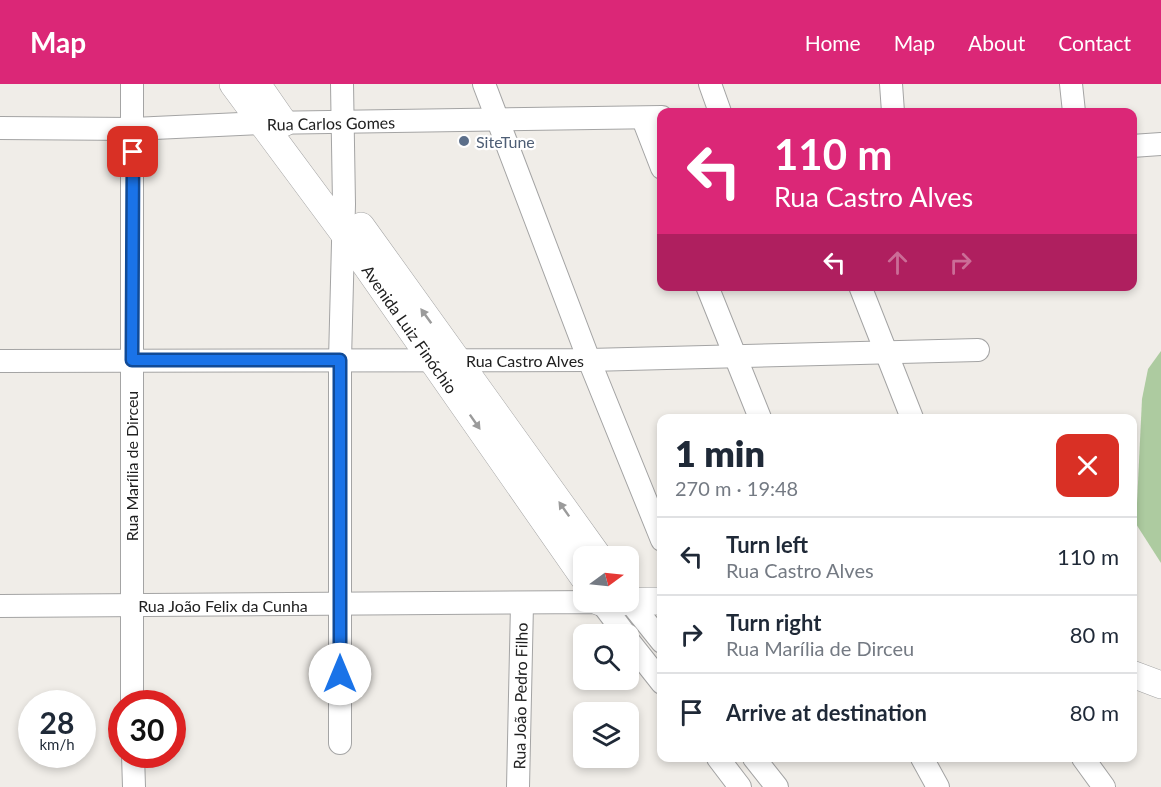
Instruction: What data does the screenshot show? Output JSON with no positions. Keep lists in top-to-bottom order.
{
  "streets": {
    "street": [
      "Rua Carlos Gomes",
      "Avenida Luiz Finóchio",
      "Rua Castro Alves",
      "Rua Marília de Dirceu",
      "Rua João Felix da Cunha",
      "Rua João Pedro Filho"
    ]
  },
  "crossings": [
    ["Rua Carlos Gomes", "Avenida Luiz Finóchio"],
    ["Rua Carlos Gomes", "Rua Marília de Dirceu"],
    ["Avenida Luiz Finóchio", "Rua Castro Alves"],
    ["Rua Castro Alves", "Rua Marília de Dirceu"],
    ["Rua Marília de Dirceu", "Rua João Felix da Cunha"],
    ["Rua João Felix da Cunha", "Rua João Pedro Filho"]
  ],
  "places": ["SiteTune"],
  "north": "right",
  "page": {
    "header": "Map",
    "nav": [
      "Home",
      "Map",
      "About",
      "Contact"
    ],
    "turn": ["110 m", "Rua Castro Alves"],
    "heading": ["1 min", "270 m · 19:48"],
    "list": [
      {
        "name": "Turn left",
        "note": "Rua Castro Alves",
        "value": "110 m"
      },
      {
        "name": "Turn right",
        "note": "Rua Marília de Dirceu",
        "value": "80 m"
      },
      {
        "name": "Arrive at destination",
        "value": "80 m"
      }
    ],
    "speed": "28 km/h",
    "limit": "30"
  }
}
